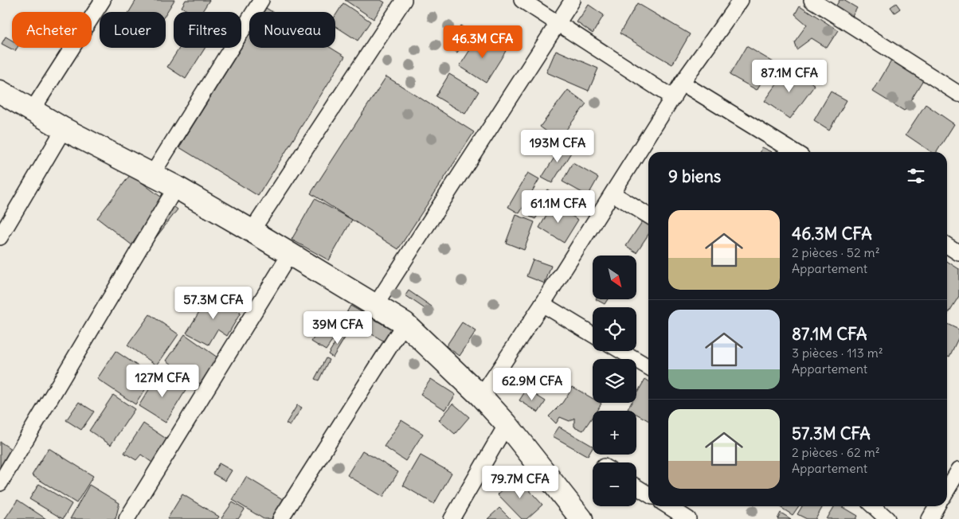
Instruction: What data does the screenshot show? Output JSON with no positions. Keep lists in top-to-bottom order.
{
  "north": "bottom right",
  "page": {
    "chip": [
      "Acheter",
      "Louer",
      "Filtres",
      "Nouveau"
    ],
    "price": [
      "46.3M CFA",
      "87.1M CFA",
      "193M CFA",
      "61.1M CFA",
      "57.3M CFA",
      "39M CFA",
      "127M CFA",
      "62.9M CFA",
      "79.7M CFA"
    ],
    "heading": "9 biens",
    "list": [
      {
        "name": "46.3M CFA",
        "note": "2 pièces · 52 m² · Appartement"
      },
      {
        "name": "87.1M CFA",
        "note": "3 pièces · 113 m² · Appartement"
      },
      {
        "name": "57.3M CFA",
        "note": "2 pièces · 62 m² · Appartement"
      }
    ],
    "map_buttons": ["+", "−"]
  }
}
